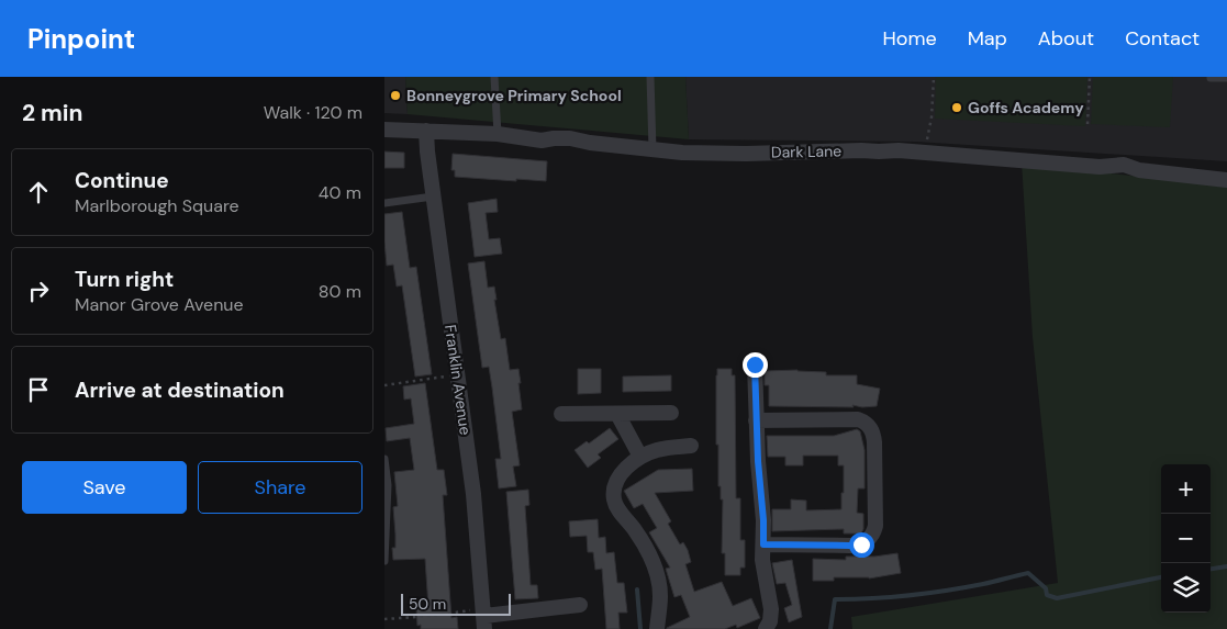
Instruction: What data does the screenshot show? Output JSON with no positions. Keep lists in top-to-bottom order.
{
  "streets": {
    "street": ["Dark Lane", "Franklin Avenue"]
  },
  "crossings": [
    ["Dark Lane", "Franklin Avenue"]
  ],
  "places": ["Bonneygrove Primary School", "Goffs Academy"],
  "scale_bar": "50 m",
  "page": {
    "header": "Pinpoint",
    "nav": [
      "Home",
      "Map",
      "About",
      "Contact"
    ],
    "heading": ["2 min", "Walk · 120 m"],
    "list": [
      ["Continue", "Marlborough Square", "40 m"],
      ["Turn right", "Manor Grove Avenue", "80 m"],
      "Arrive at destination"
    ],
    "buttons": ["Save", "Share"],
    "map_buttons": ["+", "−"],
    "scale": "50 m"
  }
}
